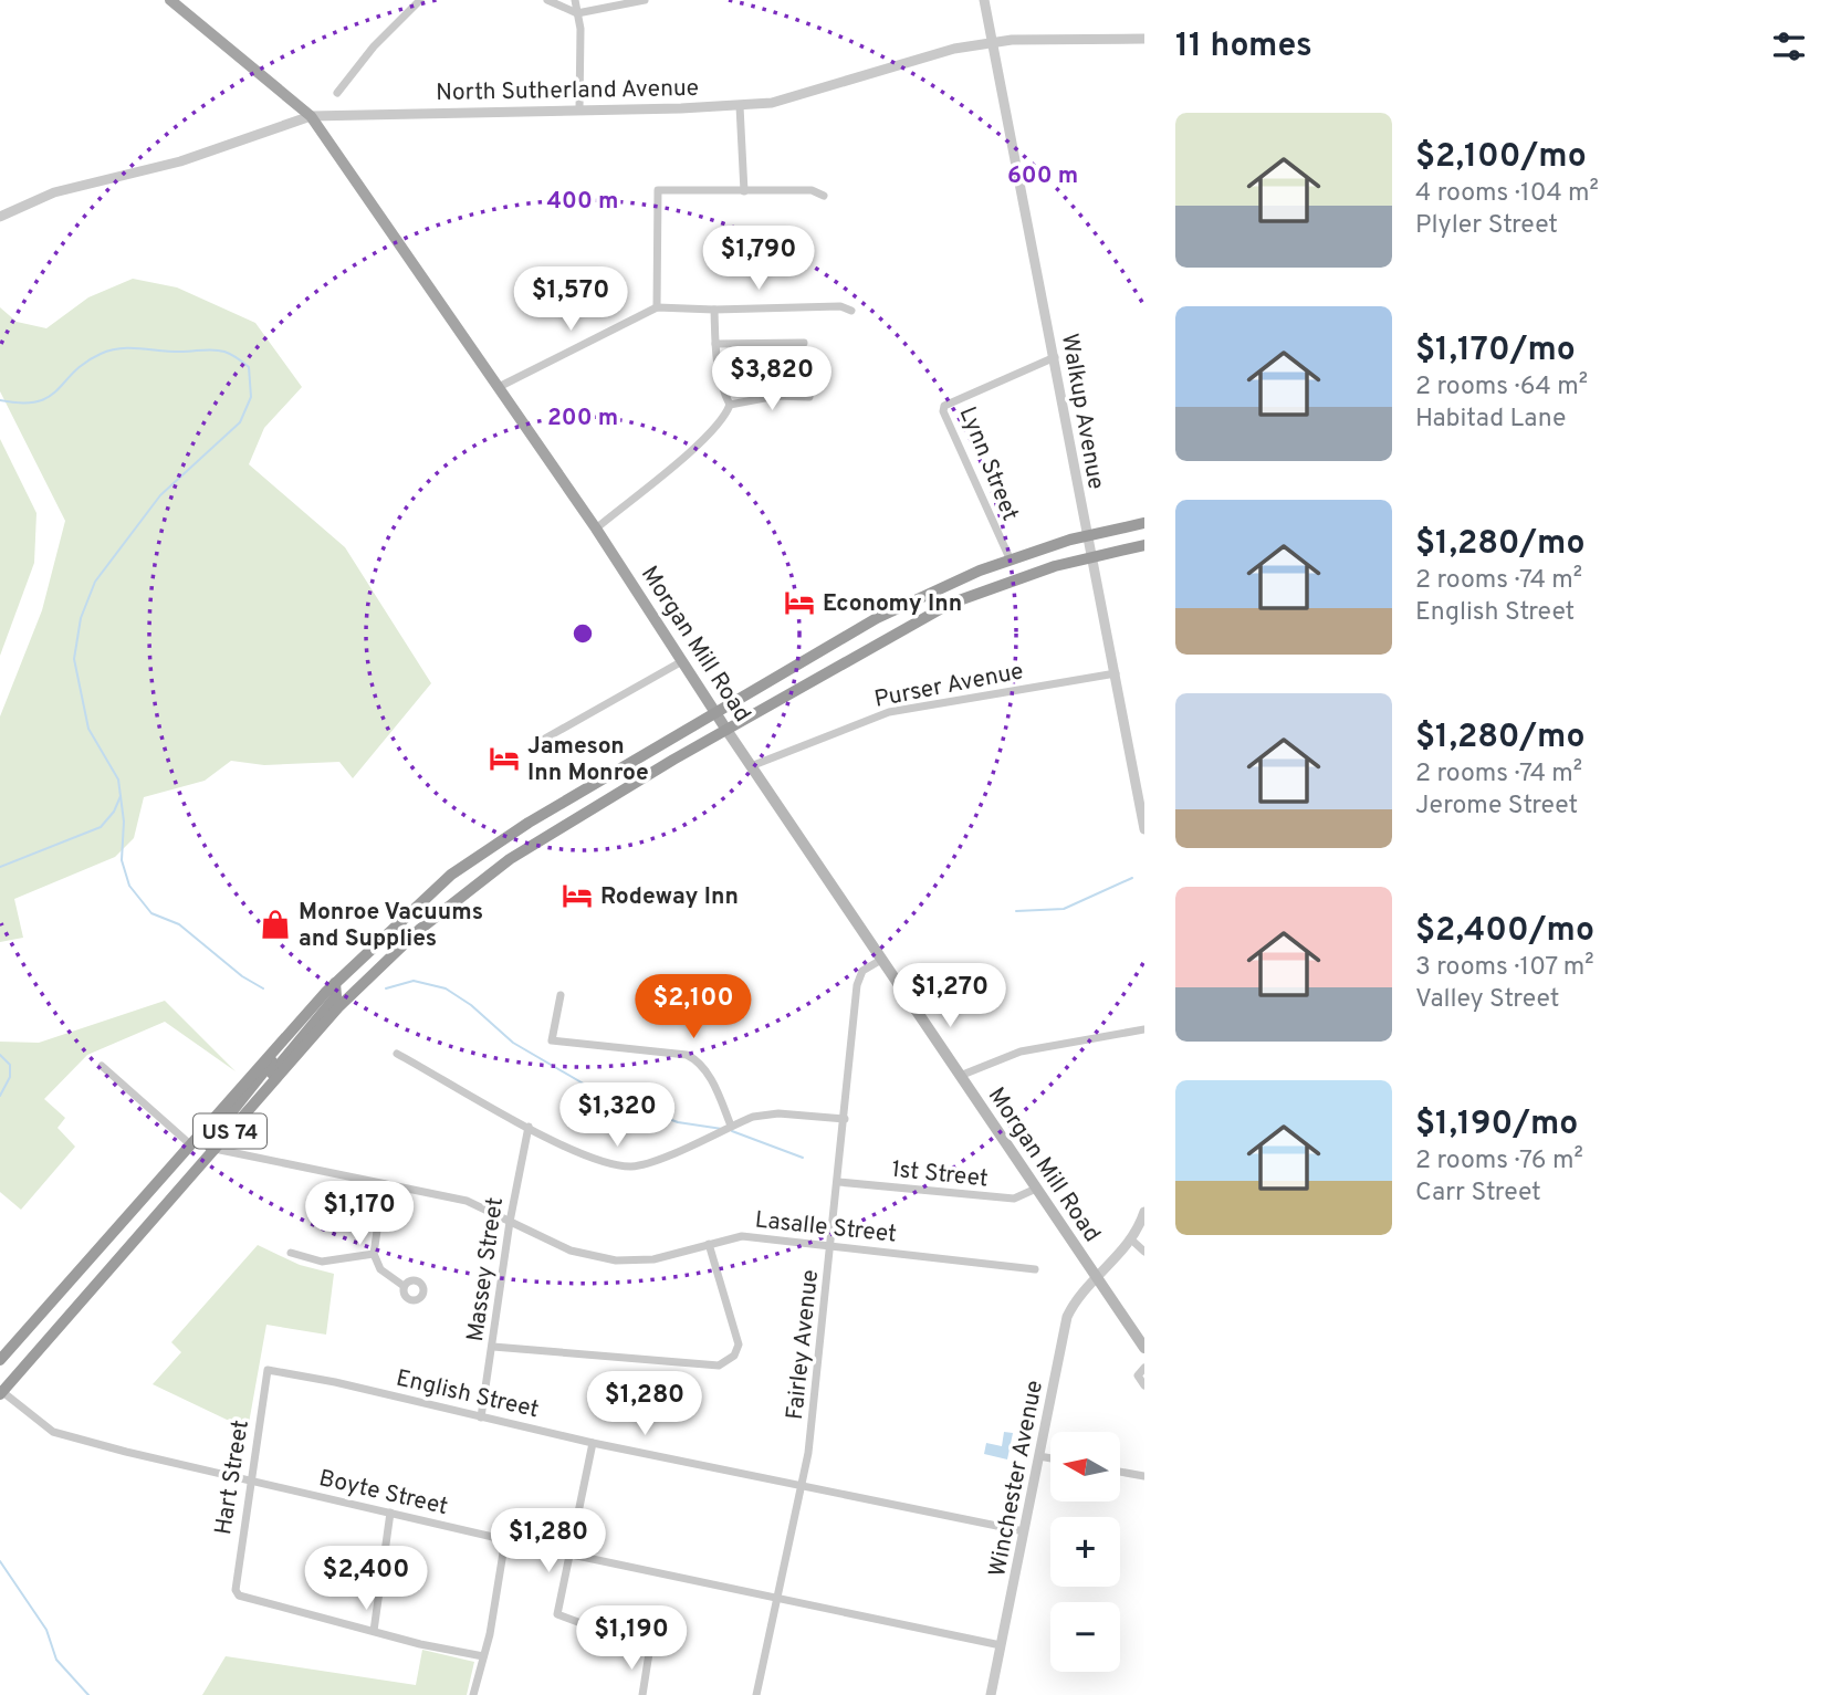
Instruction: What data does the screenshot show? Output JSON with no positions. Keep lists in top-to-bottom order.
{
  "streets": {
    "highway": ["US 74"],
    "main road": ["Morgan Mill Road"],
    "street": [
      "North Sutherland Avenue",
      "Walkup Avenue",
      "Lynn Street",
      "Purser Avenue",
      "1st Street",
      "Lasalle Street",
      "Massey Street",
      "Fairley Avenue",
      "English Street",
      "Hart Street",
      "Winchester Avenue",
      "Boyte Street"
    ]
  },
  "crossings": [
    ["North Sutherland Avenue", "Walkup Avenue"],
    ["North Sutherland Avenue", "Morgan Mill Road"],
    ["Walkup Avenue", "Lynn Street"],
    ["Walkup Avenue", "Purser Avenue"],
    ["Walkup Avenue", "US 74"],
    ["Lynn Street", "US 74"],
    ["Morgan Mill Road", "Purser Avenue"],
    ["Morgan Mill Road", "US 74"],
    ["Morgan Mill Road", "1st Street"],
    ["Morgan Mill Road", "Fairley Avenue"],
    ["Morgan Mill Road", "Winchester Avenue"],
    ["US 74", "Lasalle Street"],
    ["US 74", "Boyte Street"],
    ["1st Street", "Fairley Avenue"],
    ["Lasalle Street", "Massey Street"],
    ["Lasalle Street", "Fairley Avenue"],
    ["Massey Street", "English Street"],
    ["Fairley Avenue", "English Street"],
    ["Fairley Avenue", "Boyte Street"],
    ["English Street", "Hart Street"],
    ["English Street", "Winchester Avenue"],
    ["Hart Street", "Boyte Street"],
    ["Winchester Avenue", "Boyte Street"]
  ],
  "places": {
    "hotel": ["Economy Inn", "Jameson Inn Monroe", "Rodeway Inn"],
    "shop": ["Monroe Vacuums and Supplies"]
  },
  "north": "left",
  "page": {
    "heading": "11 homes",
    "list": [
      {
        "name": "$2,100/mo",
        "note": "4 rooms · 104 m² · Plyler Street"
      },
      {
        "name": "$1,170/mo",
        "note": "2 rooms · 64 m² · Habitad Lane"
      },
      {
        "name": "$1,280/mo",
        "note": "2 rooms · 74 m² · English Street"
      },
      {
        "name": "$1,280/mo",
        "note": "2 rooms · 74 m² · Jerome Street"
      },
      {
        "name": "$2,400/mo",
        "note": "3 rooms · 107 m² · Valley Street"
      },
      {
        "name": "$1,190/mo",
        "note": "2 rooms · 76 m² · Carr Street"
      }
    ],
    "price": [
      "$1,790",
      "$1,570",
      "$3,820",
      "$1,270",
      "$2,100",
      "$1,320",
      "$1,170",
      "$1,280",
      "$1,280",
      "$2,400",
      "$1,190"
    ],
    "map_buttons": ["+", "−"]
  },
  "rings": ["600 m", "400 m", "200 m"]
}
